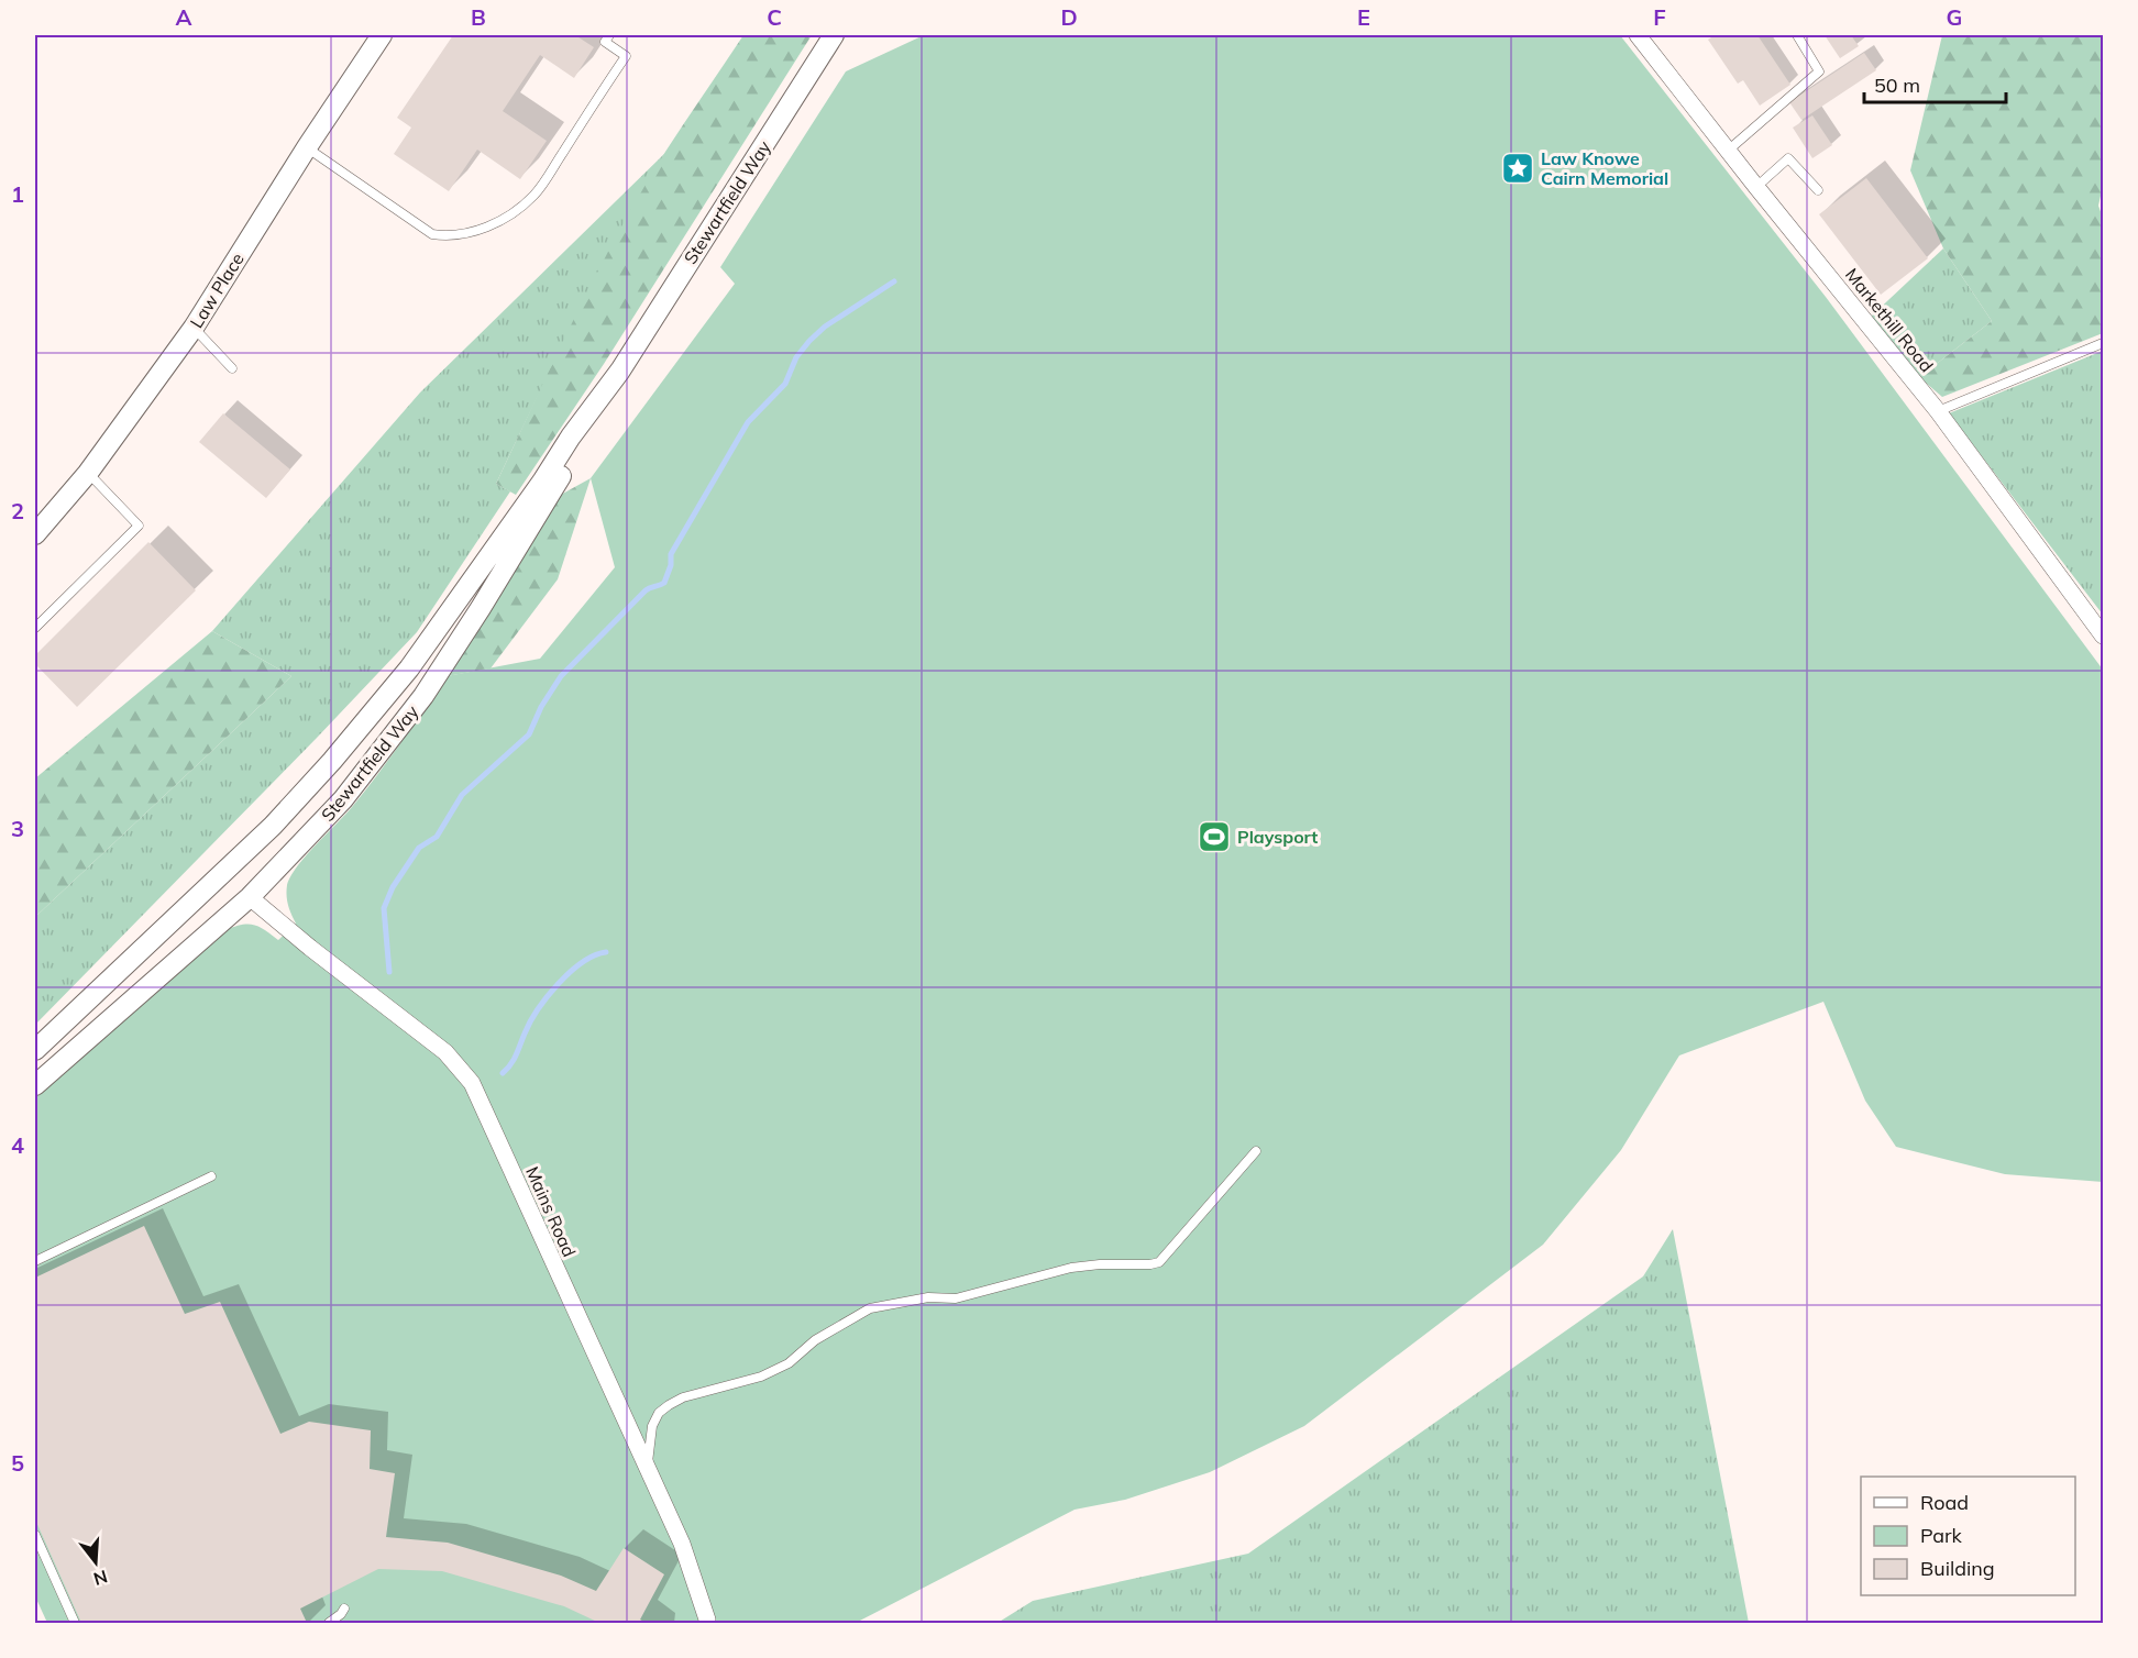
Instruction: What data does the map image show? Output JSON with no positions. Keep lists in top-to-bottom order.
{
  "streets": {
    "street": [
      "Stewartfield Way",
      "Law Place",
      "Markethill Road",
      "Mains Road"
    ]
  },
  "crossings": [
    ["Stewartfield Way", "Mains Road"]
  ],
  "places": {
    "place": ["Law Knowe Cairn Memorial"],
    "sports": ["Playsport"]
  },
  "legend": ["Road", "Park", "Building"],
  "scale_bar": "50 m",
  "north": "bottom",
  "grid": {
    "columns": [
      "A",
      "B",
      "C",
      "D",
      "E",
      "F",
      "G"
    ],
    "rows": [
      "1",
      "2",
      "3",
      "4",
      "5"
    ]
  }
}
